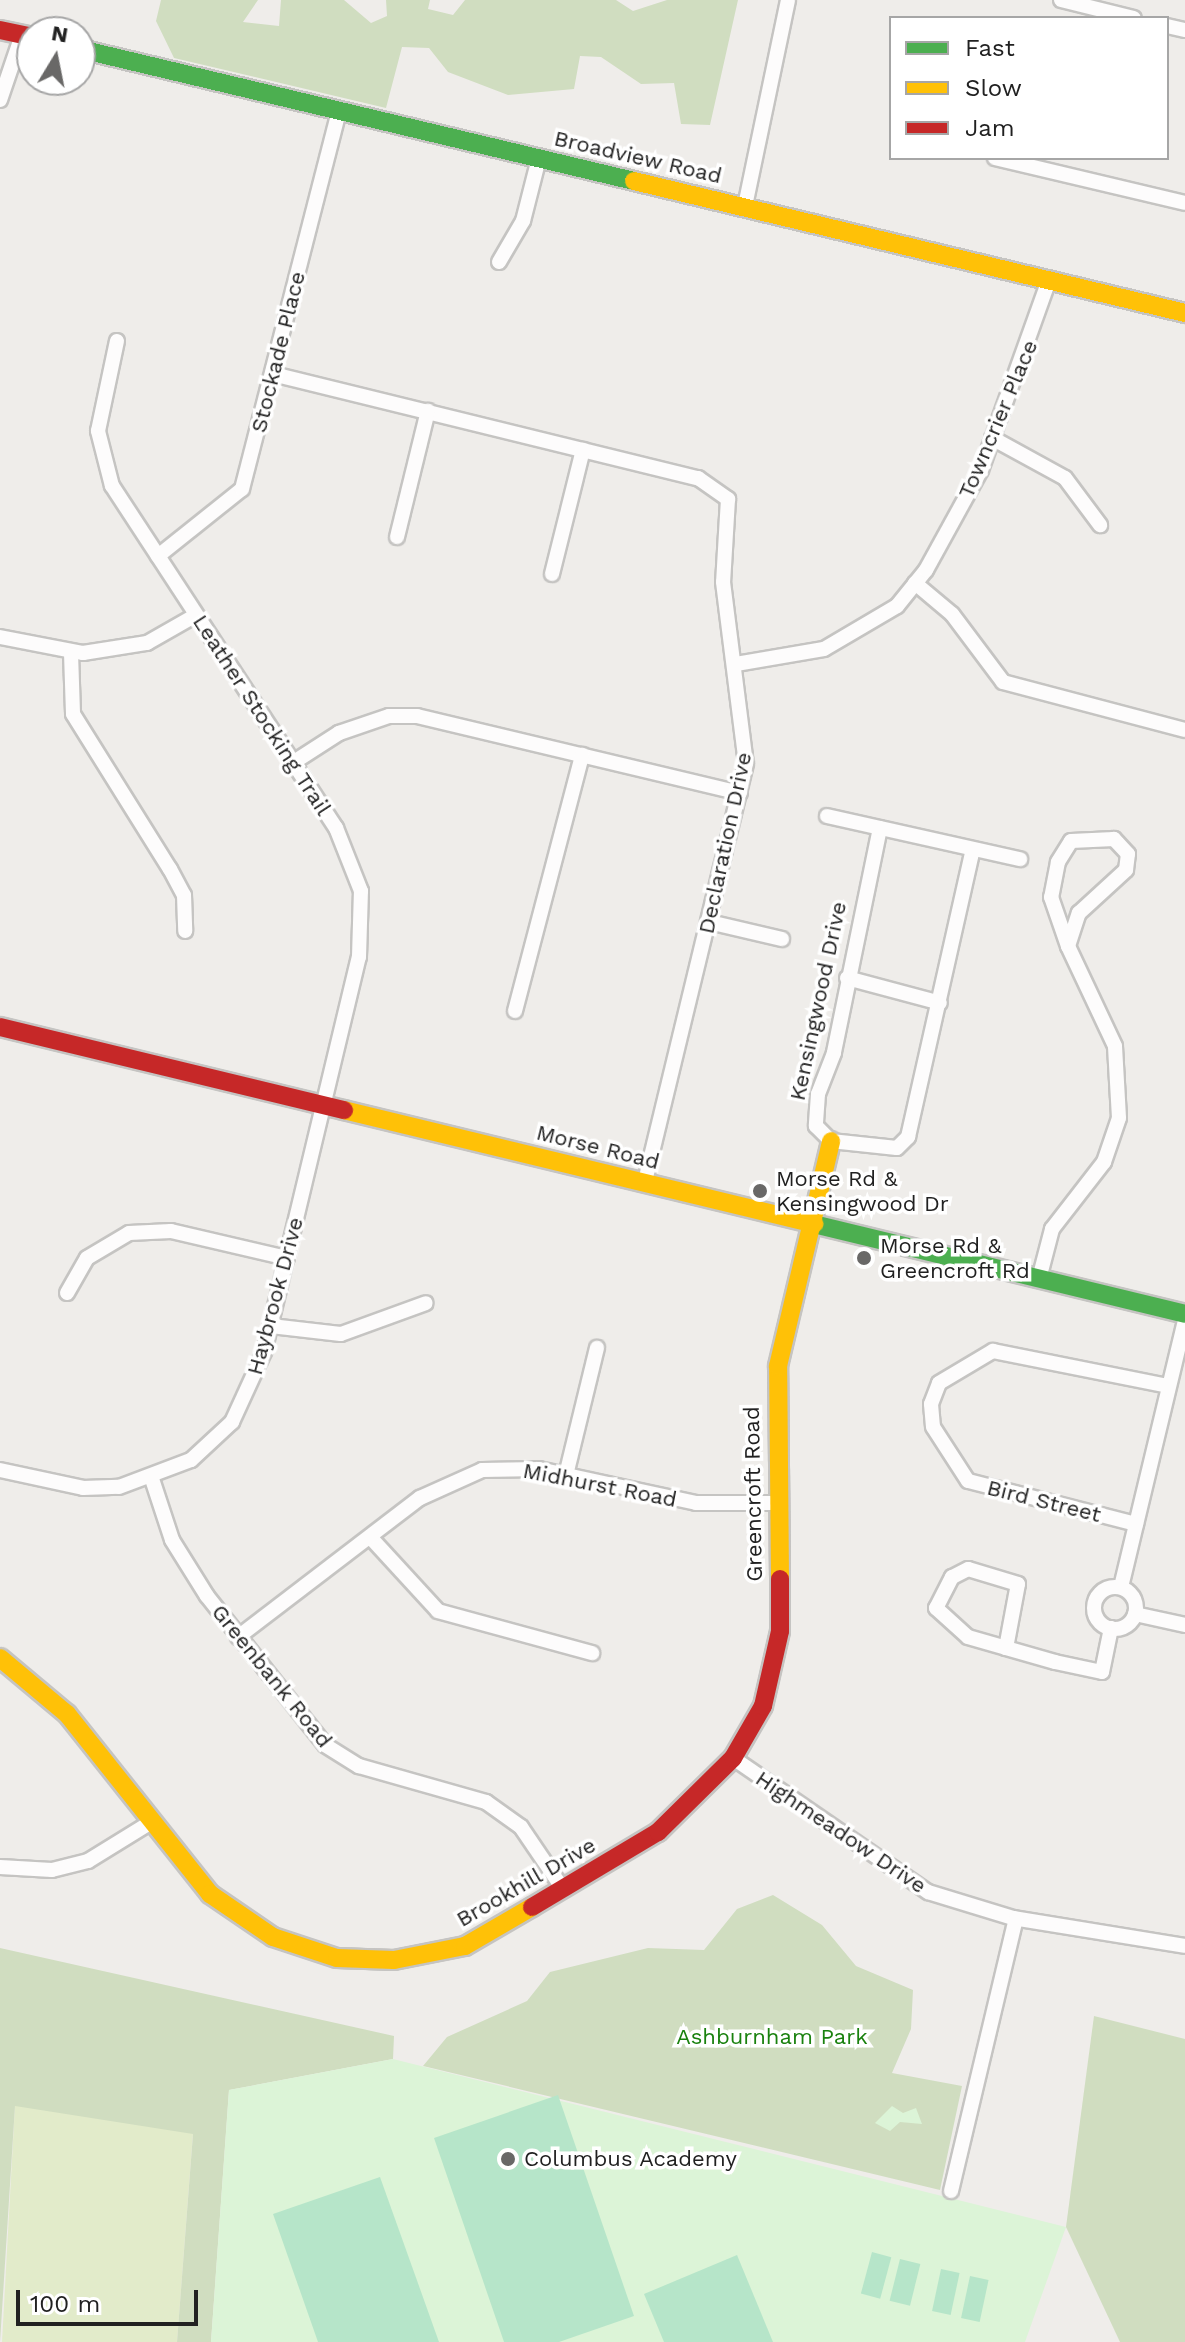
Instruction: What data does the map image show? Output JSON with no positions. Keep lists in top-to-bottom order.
{
  "streets": {
    "street": [
      "Broadview Road",
      "Stockade Place",
      "Towncrier Place",
      "Leather Stocking Trail",
      "Declaration Drive",
      "Kensingwood Drive",
      "Morse Road",
      "Haybrook Drive",
      "Midhurst Road",
      "Greencroft Road",
      "Bird Street",
      "Greenbank Road",
      "Highmeadow Drive",
      "Brookhill Drive"
    ]
  },
  "crossings": [
    ["Broadview Road", "Stockade Place"],
    ["Broadview Road", "Towncrier Place"],
    ["Stockade Place", "Leather Stocking Trail"],
    ["Towncrier Place", "Declaration Drive"],
    ["Leather Stocking Trail", "Morse Road"],
    ["Leather Stocking Trail", "Haybrook Drive"],
    ["Declaration Drive", "Morse Road"],
    ["Morse Road", "Haybrook Drive"],
    ["Morse Road", "Greencroft Road"],
    ["Haybrook Drive", "Greenbank Road"],
    ["Midhurst Road", "Greencroft Road"],
    ["Midhurst Road", "Greenbank Road"],
    ["Greencroft Road", "Highmeadow Drive"],
    ["Greencroft Road", "Brookhill Drive"],
    ["Greenbank Road", "Brookhill Drive"],
    ["Highmeadow Drive", "Brookhill Drive"]
  ],
  "parks": ["Ashburnham Park"],
  "places": ["Morse Rd & Kensingwood Dr", "Morse Rd & Greencroft Rd", "Columbus Academy"],
  "legend": ["Fast", "Slow", "Jam"],
  "scale_bar": "100 m",
  "north": "top"
}
